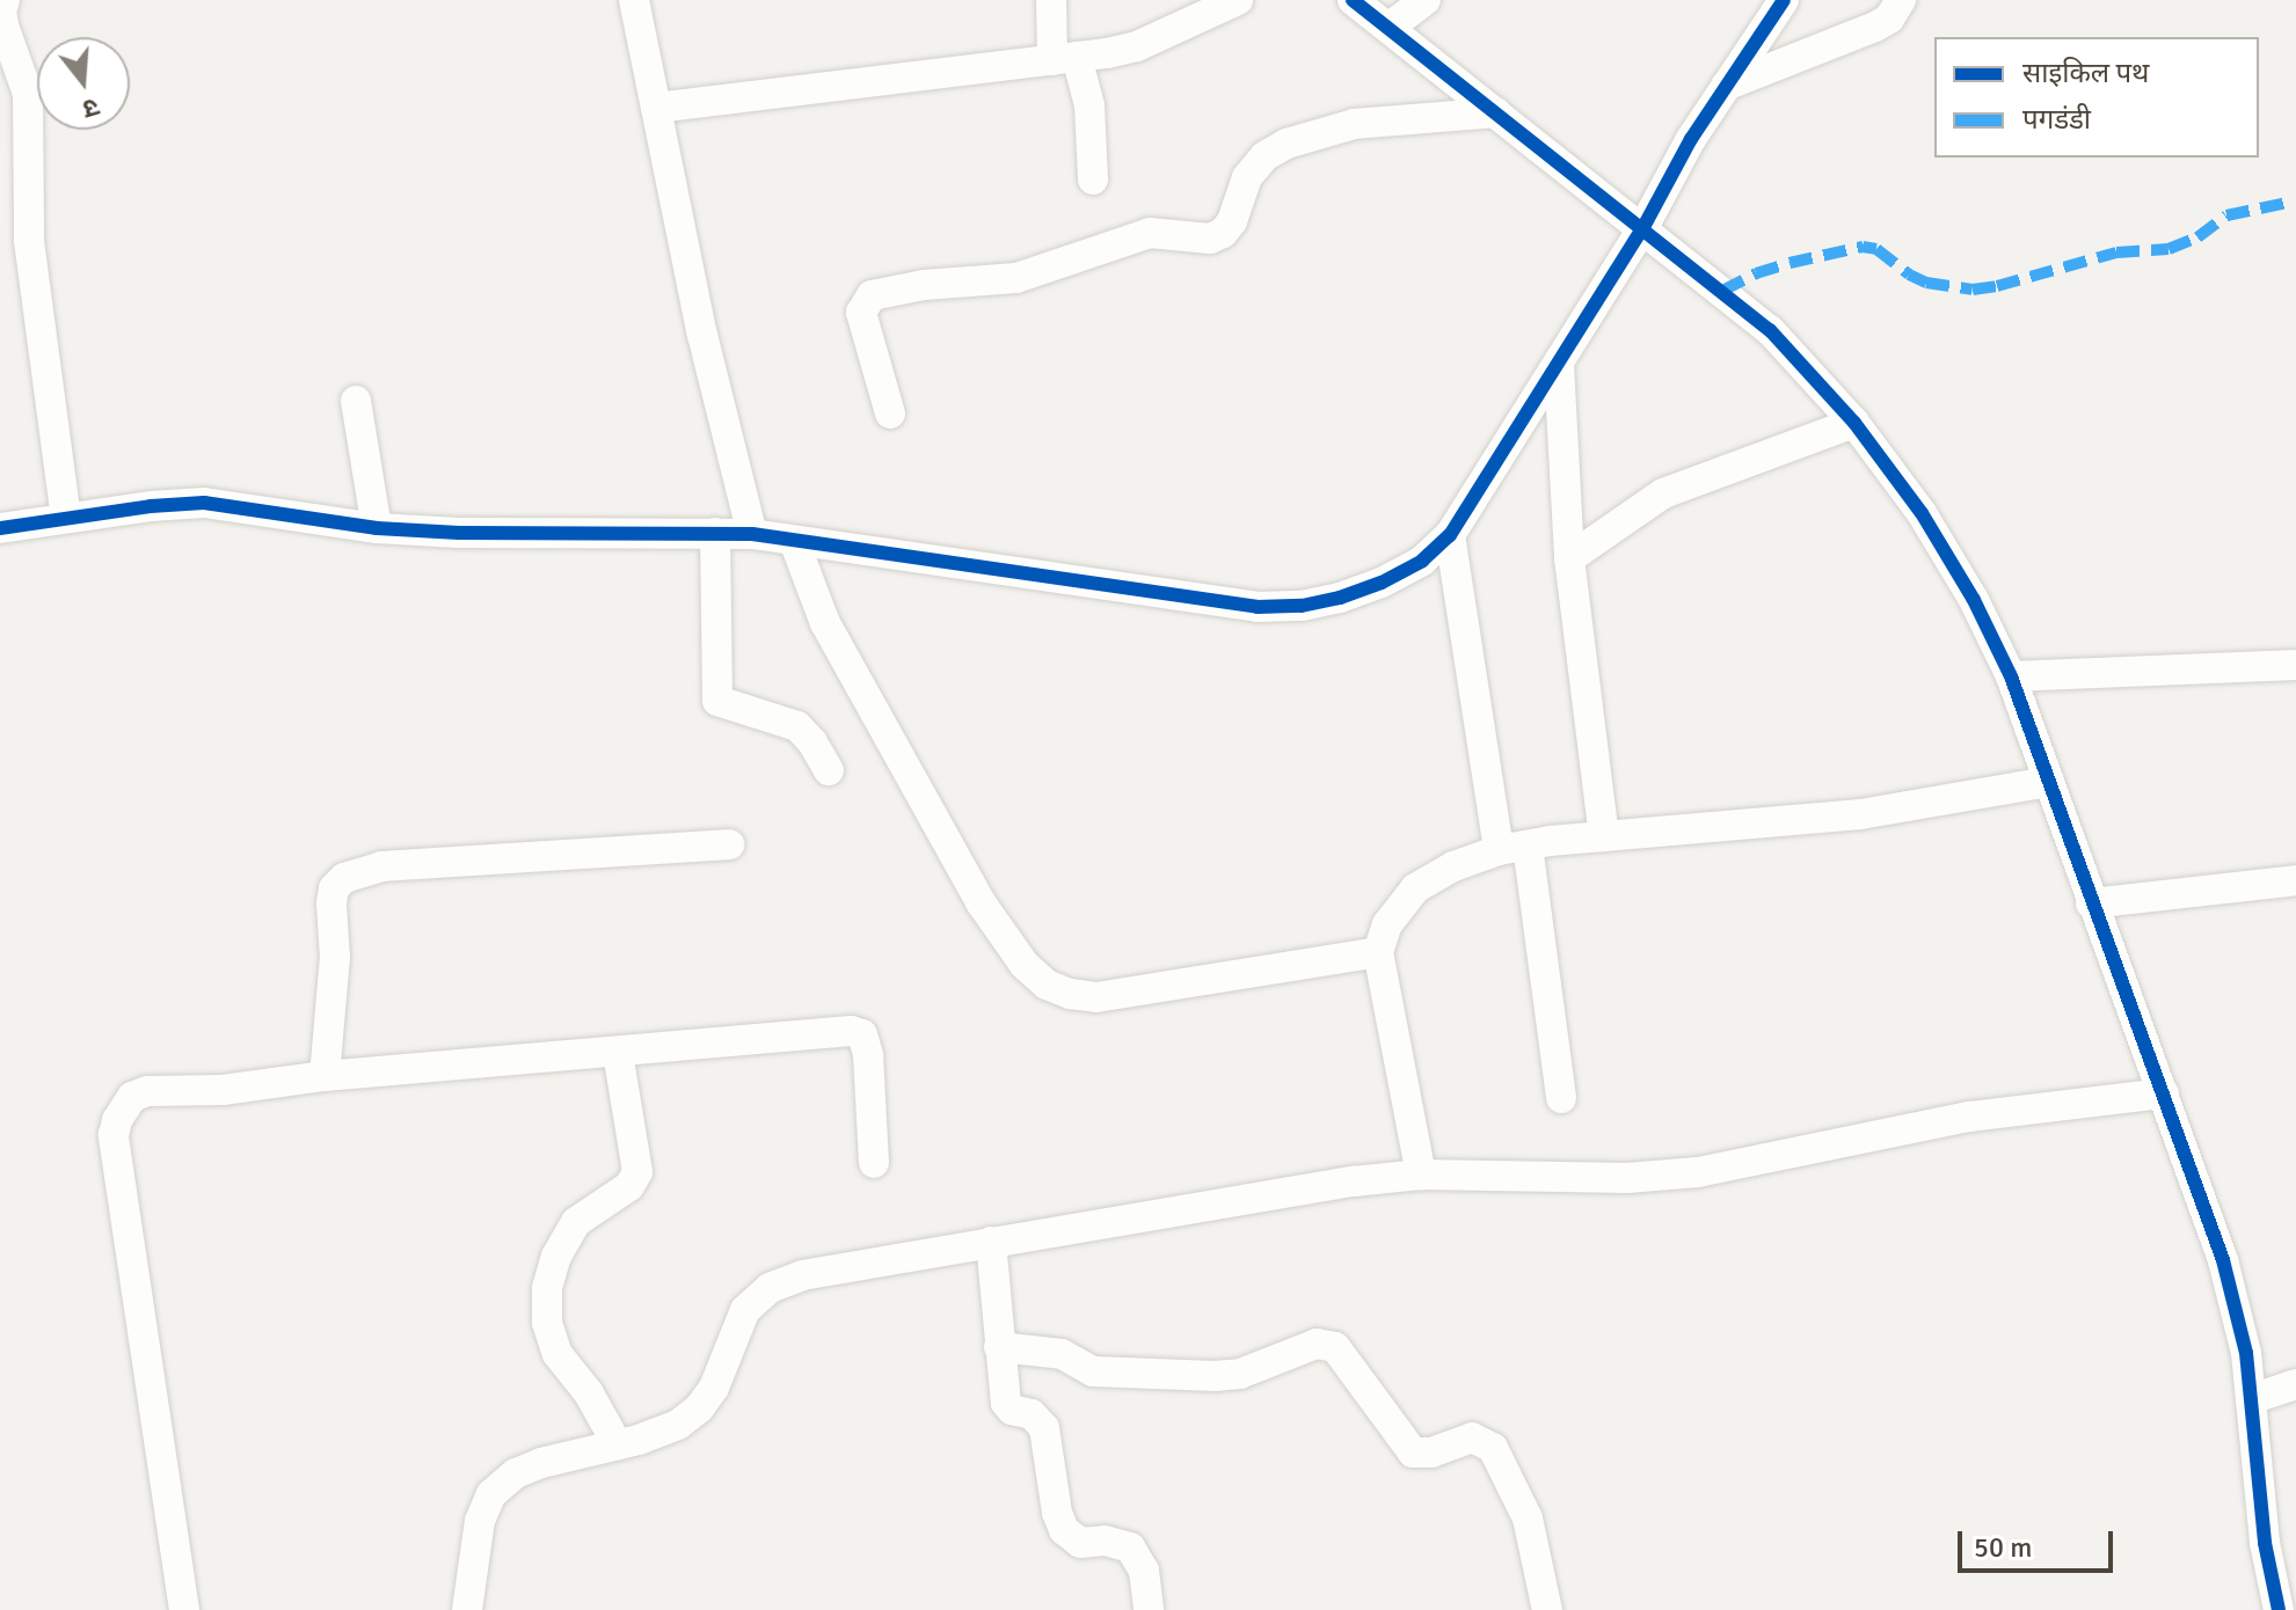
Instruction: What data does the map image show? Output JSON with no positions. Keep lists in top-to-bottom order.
{
  "legend": ["साइकिल पथ", "पगडंडी"],
  "scale_bar": "50 m",
  "north": "bottom"
}
